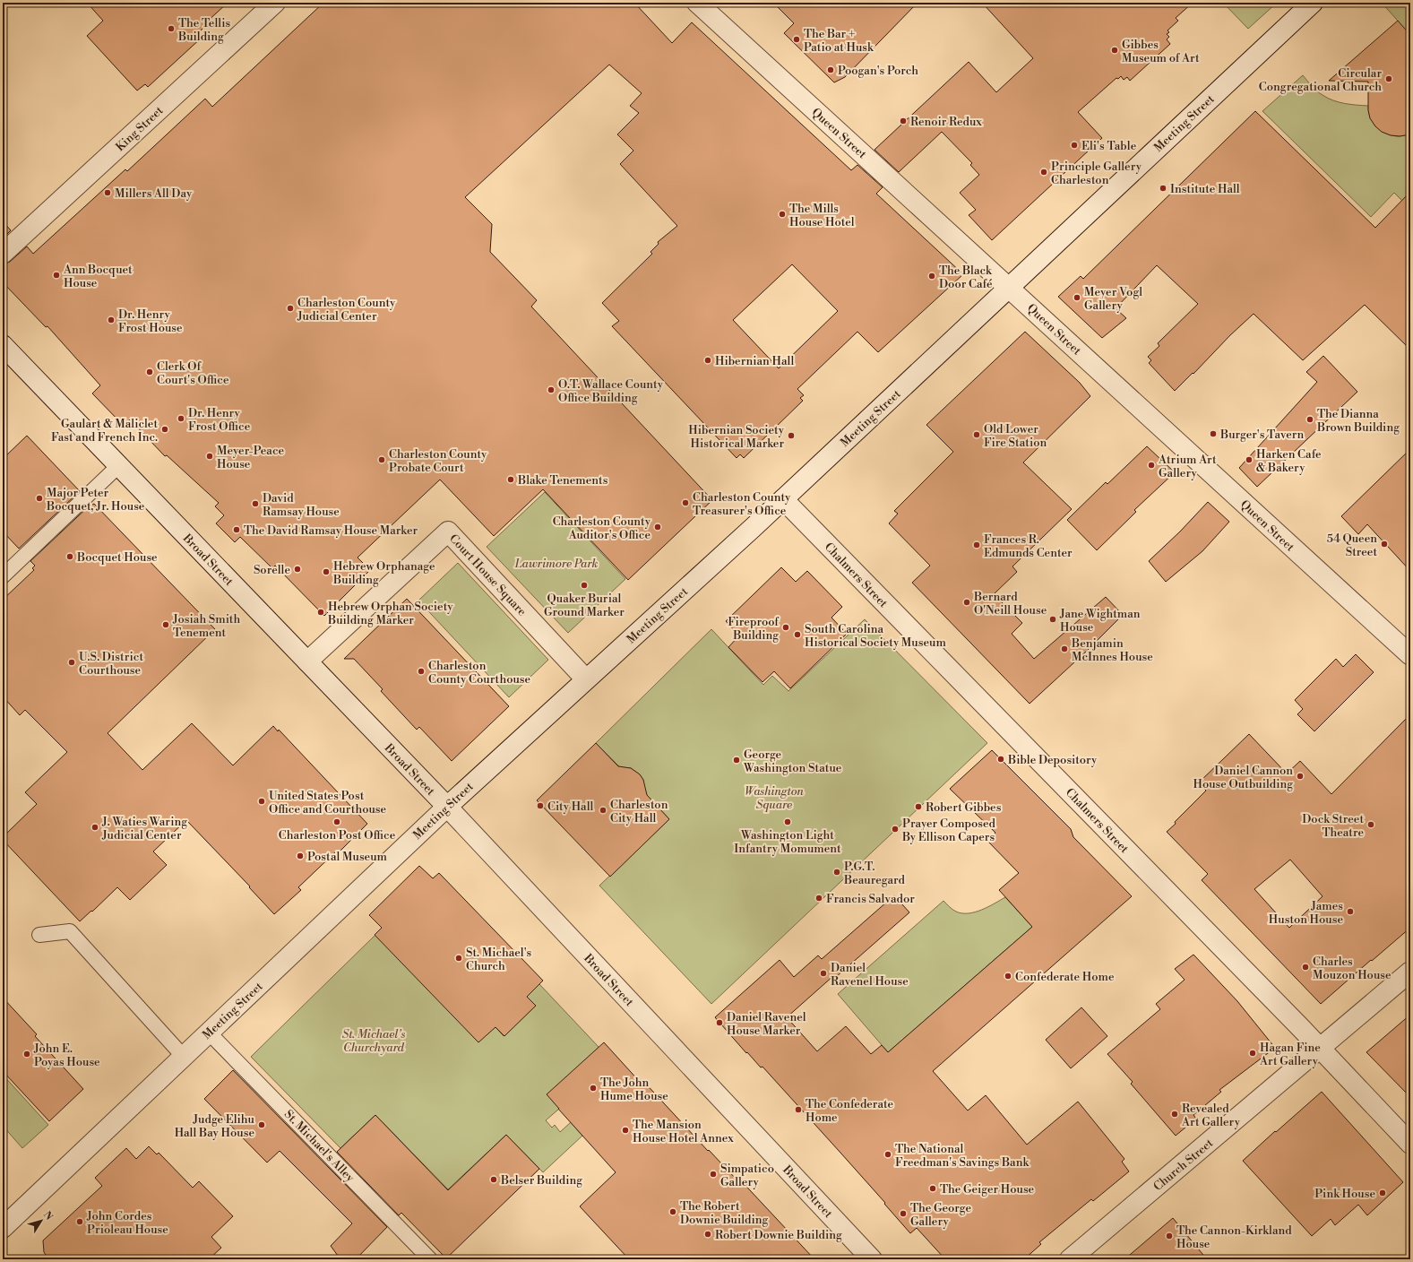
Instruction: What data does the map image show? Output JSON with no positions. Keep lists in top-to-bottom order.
{
  "streets": {
    "street": [
      "Meeting Street",
      "King Street",
      "Queen Street",
      "Broad Street",
      "Court House Square",
      "Chalmers Street",
      "Church Street"
    ],
    "lane": ["St. Michael's Alley"]
  },
  "crossings": [
    ["Meeting Street", "Queen Street"],
    ["Meeting Street", "Broad Street"],
    ["Meeting Street", "Court House Square"],
    ["Meeting Street", "Chalmers Street"],
    ["Meeting Street", "St. Michael's Alley"],
    ["Broad Street", "Court House Square"],
    ["Chalmers Street", "Church Street"]
  ],
  "parks": ["Lawrimore Park", "Washington Square", "St. Michael's Churchyard"],
  "places": [
    "The Tellis Building",
    "The Bar + Patio at Husk",
    "Gibbes Museum of Art",
    "Poogan's Porch",
    "Circular Congregational Church",
    "Renoir Redux",
    "Eli's Table",
    "Principle Gallery Charleston",
    "Institute Hall",
    "Millers All Day",
    "The Mills House Hotel",
    "Ann Bocquet House",
    "The Black Door Café",
    "Meyer Vogl Gallery",
    "Charleston County Judicial Center",
    "Dr. Henry Frost House",
    "Hibernian Hall",
    "Clerk Of Court's Office",
    "O.T. Wallace County Office Building",
    "Dr. Henry Frost Office",
    "The Dianna Brown Building",
    "Gaulart & Maliclet Fast and French Inc.",
    "Burger's Tavern",
    "Old Lower Fire Station",
    "Hibernian Society Historical Marker",
    "Meyer-Peace House",
    "Charleston County Probate Court",
    "Harken Cafe & Bakery",
    "Atrium Art Gallery",
    "Blake Tenements",
    "Major Peter Bocquet, Jr. House",
    "Charleston County Treasurer's Office",
    "David Ramsay House",
    "Charleston County Auditor's Office",
    "The David Ramsay House Marker",
    "54 Queen Street",
    "Frances R. Edmunds Center",
    "Bocquet House",
    "Sorelle",
    "Hebrew Orphanage Building",
    "Quaker Burial Ground Marker",
    "Bernard O'Neill House",
    "Hebrew Orphan Society Building Marker",
    "Jane Wightman House",
    "Josiah Smith Tenement",
    "Fireproof Building",
    "South Carolina Historical Society Museum",
    "Benjamin McInnes House",
    "U.S. District Courthouse",
    "Charleston County Courthouse",
    "Bible Depository",
    "George Washington Statue",
    "Daniel Cannon House Outbuilding",
    "United States Post Office and Courthouse",
    "City Hall",
    "Robert Gibbes",
    "Charleston City Hall",
    "Charleston Post Office",
    "Washington Light Infantry Momument",
    "Dock Street Theatre",
    "J. Waties Waring Judicial Center",
    "Prayer Composed By Ellison Capers",
    "Postal Museum",
    "P.G.T. Beauregard",
    "Francis Salvador",
    "James Huston House",
    "St. Michael's Church",
    "Charles Mouzon House",
    "Daniel Ravenel House",
    "Confederate Home",
    "Daniel Ravenel House Marker",
    "Hagan Fine Art Gallery",
    "John E. Poyas House",
    "The John Hume House",
    "The Confederate Home",
    "Revealed Art Gallery",
    "Judge Elihu Hall Bay House",
    "The Mansion House Hotel Annex",
    "The National Freedman's Savings Bank",
    "Simpatico Gallery",
    "Belser Building",
    "The Geiger House",
    "Pink House",
    "The Robert Downie Building",
    "The George Gallery",
    "John Cordes Prioleau House",
    "Robert Downie Building",
    "The Cannon-Kirkland House"
  ],
  "north": "top right"
}
